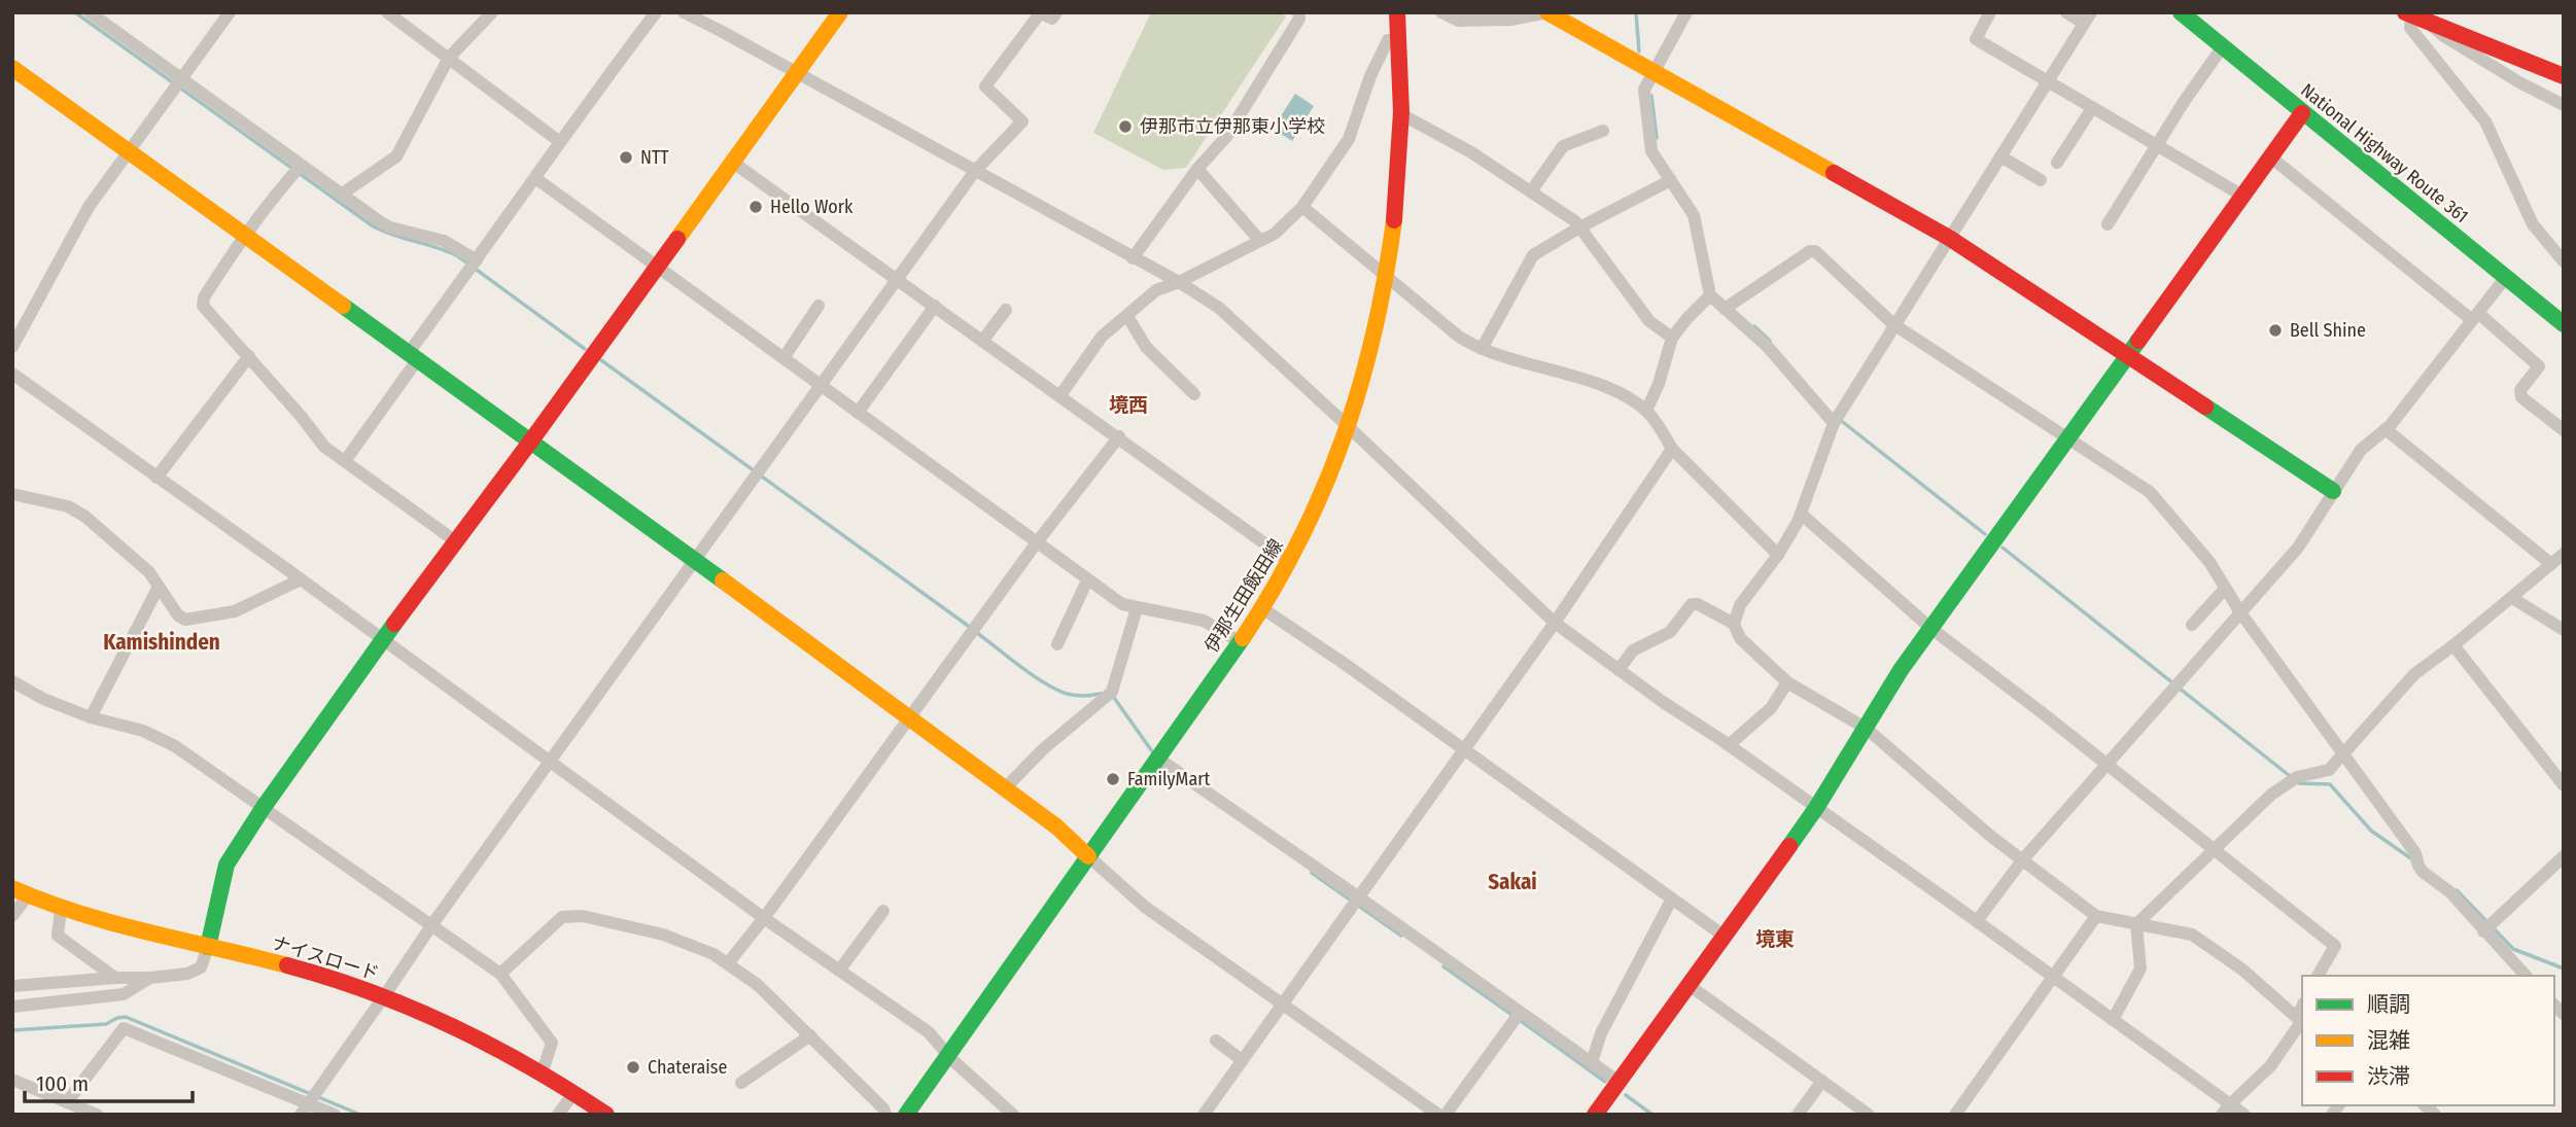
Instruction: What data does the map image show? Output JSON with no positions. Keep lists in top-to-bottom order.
{
  "streets": {
    "main road": ["National Highway Route 361", "伊那生田飯田線", "ナイスロード"]
  },
  "districts": [
    "境西",
    "Kamishinden",
    "Sakai",
    "境東"
  ],
  "places": [
    "伊那市立伊那東小学校",
    "NTT",
    "Hello Work",
    "Bell Shine",
    "FamilyMart",
    "Chateraise"
  ],
  "legend": ["順調", "混雑", "渋滞"],
  "scale_bar": "100 m"
}
